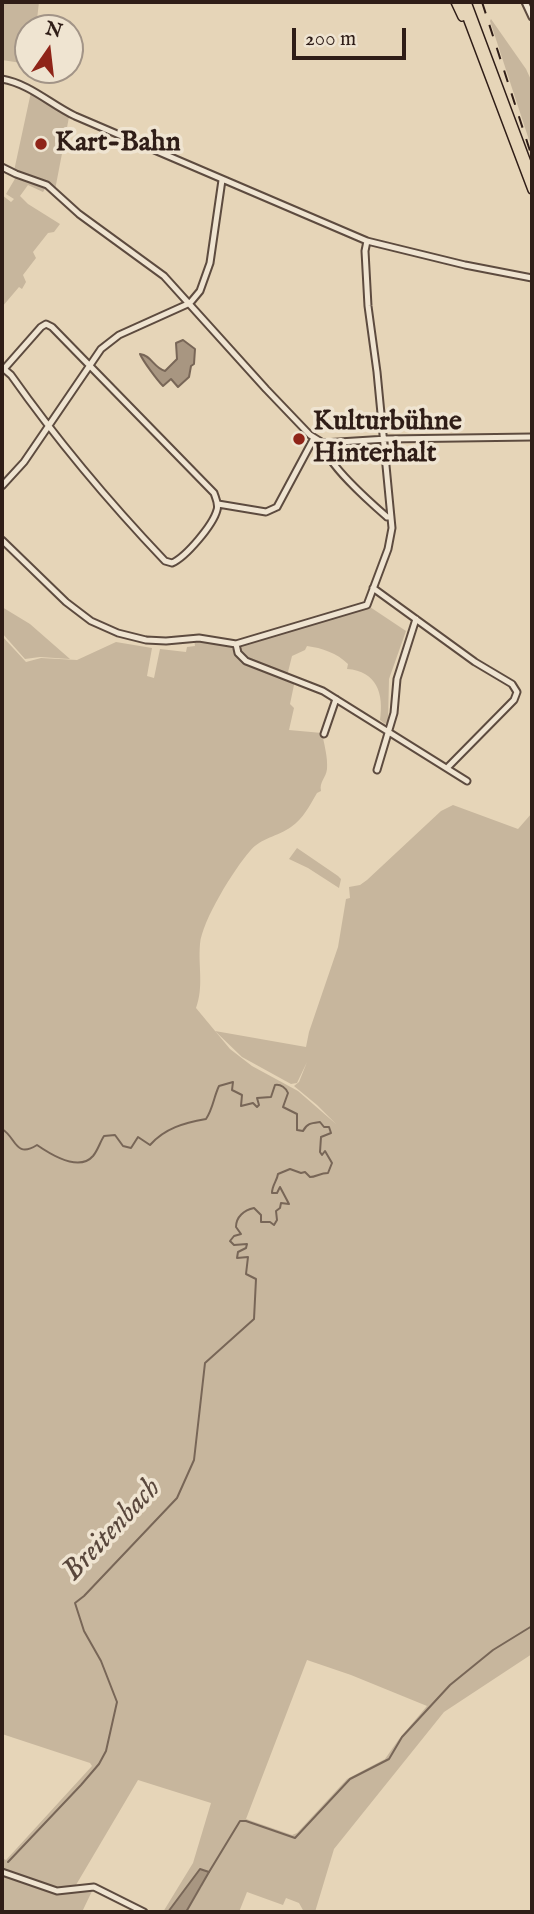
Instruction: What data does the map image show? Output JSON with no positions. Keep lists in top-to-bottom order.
{
  "water": ["Breitenbach"],
  "places": ["Kart-Bahn", "Kulturbühne Hinterhalt"],
  "scale_bar": "200 m",
  "north": "top"
}
